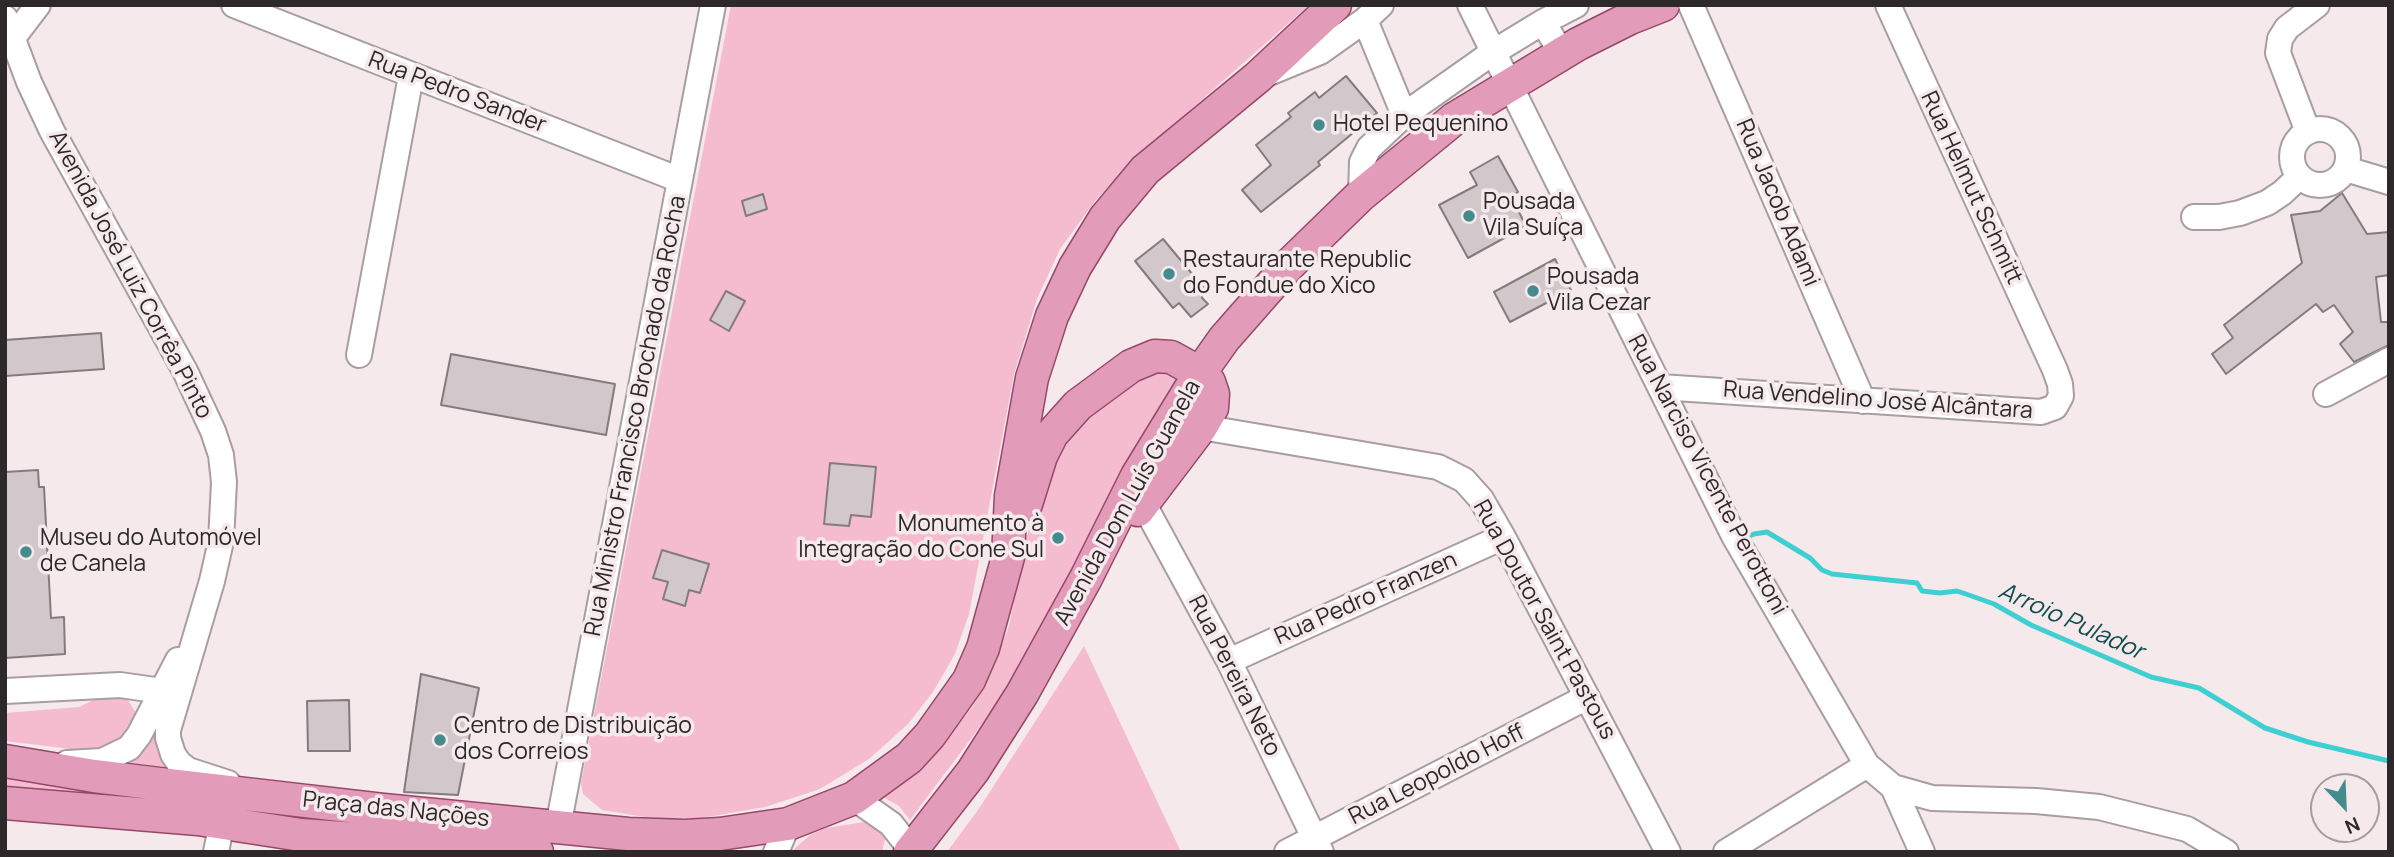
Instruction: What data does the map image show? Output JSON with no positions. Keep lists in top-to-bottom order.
{
  "streets": {
    "main road": ["Avenida Dom Luís Guanela", "Praça das Nações"],
    "street": [
      "Rua Pedro Sander",
      "Rua Helmut Schmitt",
      "Rua Jacob Adami",
      "Avenida José Luiz Corrêa Pinto",
      "Rua Vendelino José Alcântara",
      "Rua Ministro Francisco Brochado da Rocha",
      "Rua Narciso Vicente Perottoni",
      "Rua Pedro Franzen",
      "Rua Doutor Saint Pastous",
      "Rua Pereira Neto",
      "Rua Leopoldo Hoff"
    ]
  },
  "crossings": [
    ["Rua Pedro Sander", "Rua Ministro Francisco Brochado da Rocha"],
    ["Rua Helmut Schmitt", "Rua Vendelino José Alcântara"],
    ["Rua Jacob Adami", "Rua Vendelino José Alcântara"],
    ["Avenida José Luiz Corrêa Pinto", "Praça das Nações"],
    ["Rua Vendelino José Alcântara", "Rua Narciso Vicente Perottoni"],
    ["Rua Ministro Francisco Brochado da Rocha", "Praça das Nações"],
    ["Rua Narciso Vicente Perottoni", "Avenida Dom Luís Guanela"],
    ["Rua Pedro Franzen", "Rua Doutor Saint Pastous"],
    ["Rua Pedro Franzen", "Rua Pereira Neto"],
    ["Rua Doutor Saint Pastous", "Rua Leopoldo Hoff"],
    ["Rua Pereira Neto", "Rua Leopoldo Hoff"]
  ],
  "water": ["Arroio Pulador"],
  "places": [
    "Hotel Pequenino",
    "Pousada Vila Suíça",
    "Restaurante Republic do Fondue do Xico",
    "Pousada Vila Cezar",
    "Monumento à Integração do Cone Sul",
    "Museu do Automóvel de Canela",
    "Centro de Distribuição dos Correios"
  ],
  "north": "bottom right"
}
